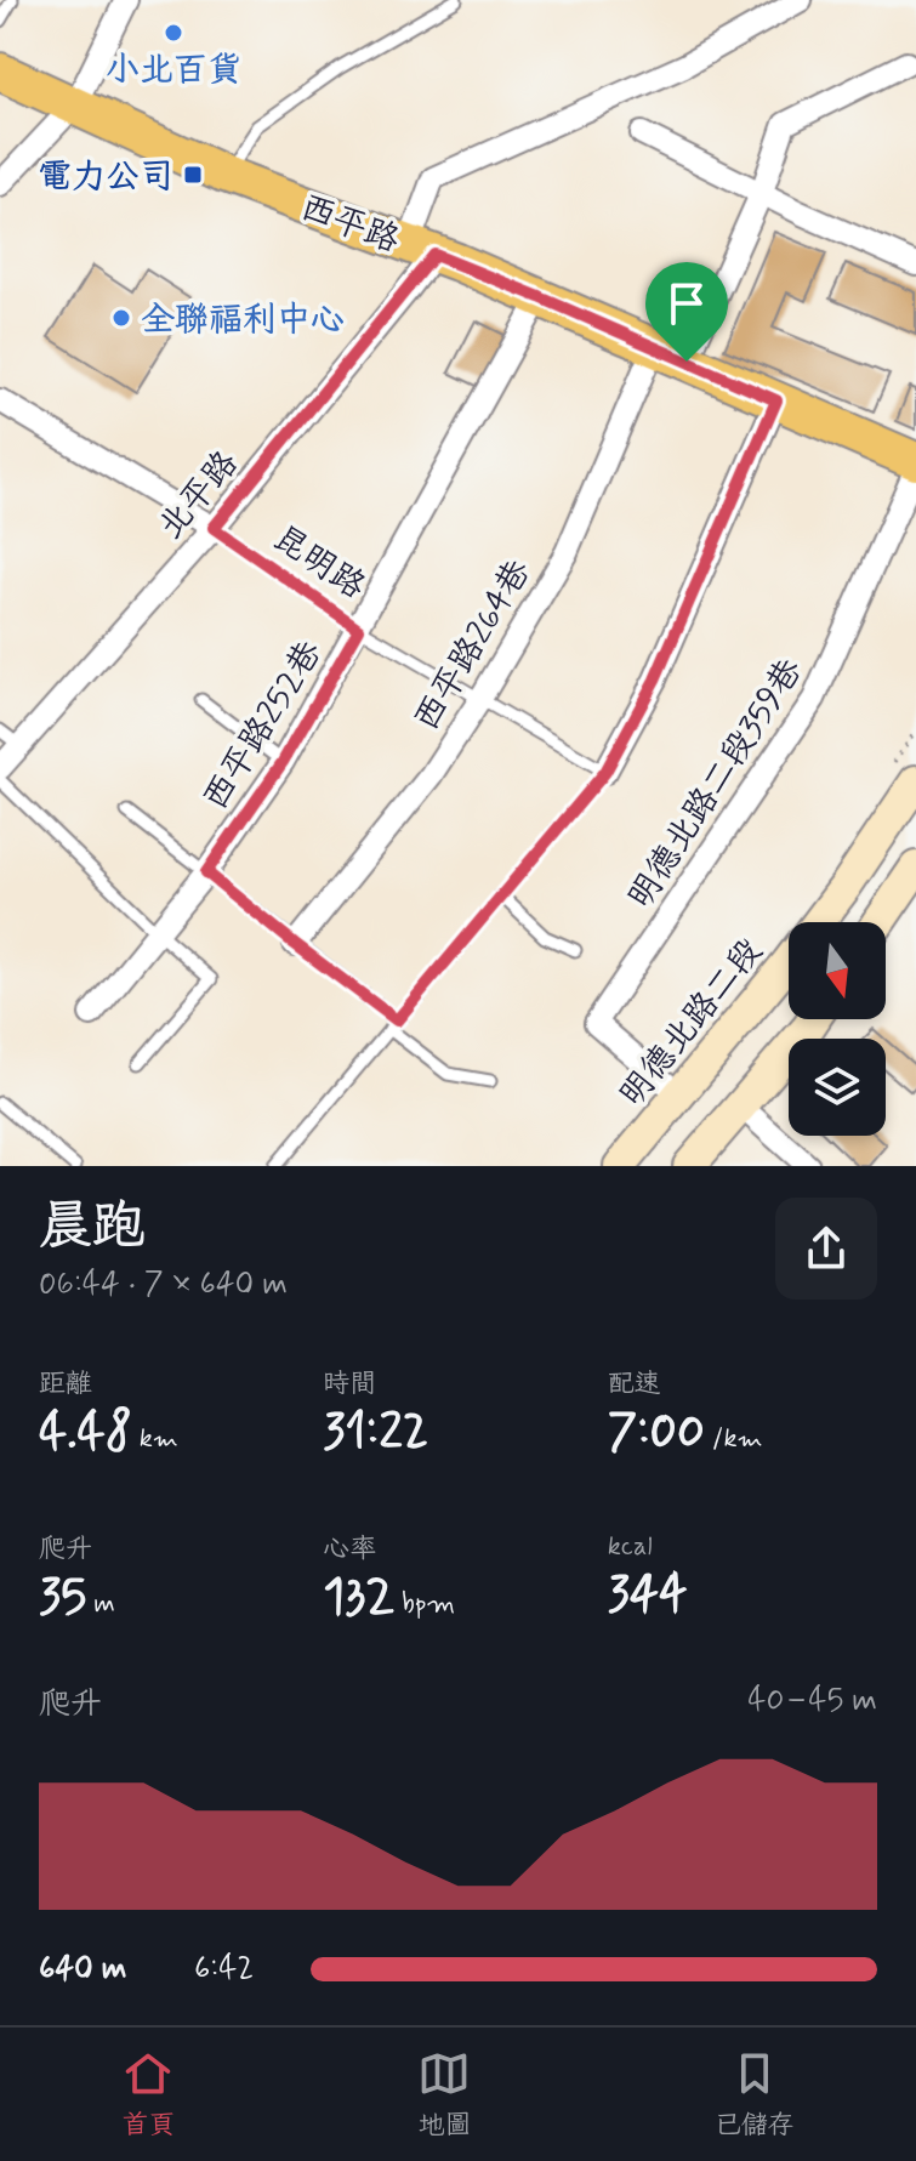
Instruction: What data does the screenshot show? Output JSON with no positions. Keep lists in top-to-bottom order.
{
  "streets": {
    "main road": ["西平路", "明德北路二段"],
    "street": [
      "北平路",
      "昆明路",
      "西平路264巷",
      "西平路252巷",
      "明德北路二段359巷"
    ]
  },
  "crossings": [
    ["西平路", "北平路"],
    ["西平路", "西平路264巷"],
    ["西平路", "西平路252巷"],
    ["西平路", "明德北路二段359巷"],
    ["北平路", "昆明路"],
    ["昆明路", "西平路264巷"],
    ["昆明路", "西平路252巷"],
    ["明德北路二段359巷", "明德北路二段"]
  ],
  "places": {
    "other": ["小北百貨", "全聯福利中心"],
    "transit": ["電力公司"]
  },
  "north": "bottom",
  "page": {
    "heading": ["晨跑", "06:44 · 7 × 640 m"],
    "stats": [
      ["距離", "4.48 km"],
      ["時間", "31:22"],
      ["配速", "7:00 /km"],
      ["爬升", "35 m"],
      ["心率", "132 bpm"],
      ["kcal", "344"]
    ],
    "chart": ["爬升", "40–45 m"],
    "list": [
      {
        "name": "640 m",
        "note": "6:42"
      }
    ],
    "tabs": ["首頁", "地圖", "已儲存"]
  }
}
